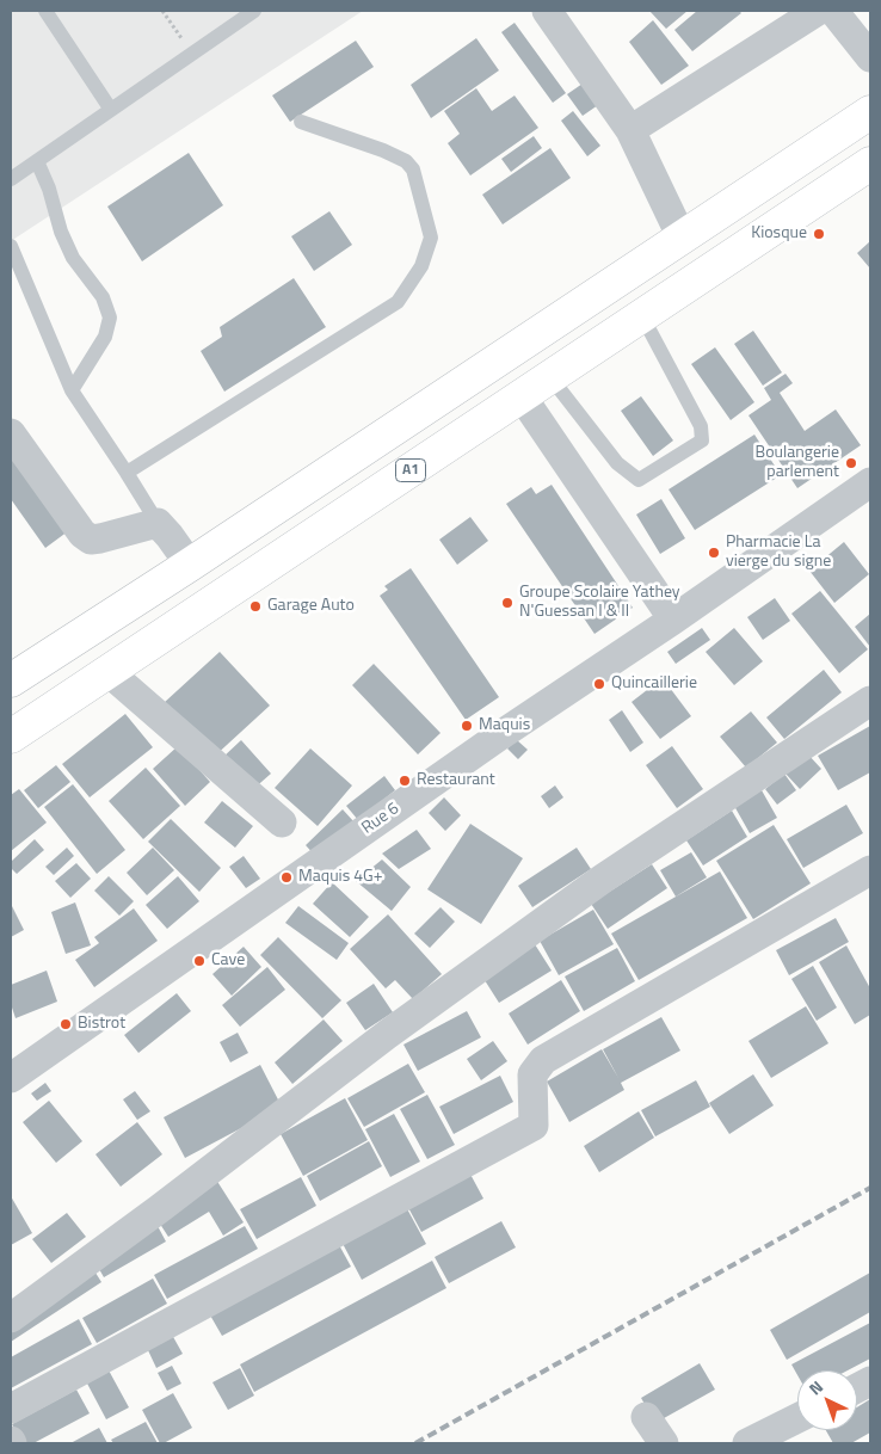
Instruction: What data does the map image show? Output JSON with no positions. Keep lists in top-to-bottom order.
{
  "streets": {
    "main road": ["A1"],
    "street": ["Rue 6"]
  },
  "places": [
    "Kiosque",
    "Boulangerie parlement",
    "Pharmacie La vierge du signe",
    "Groupe Scolaire Yathey N'Guessan I & II",
    "Garage Auto",
    "Quincaillerie",
    "Maquis",
    "Restaurant",
    "Maquis 4G+",
    "Cave",
    "Bistrot"
  ],
  "north": "top left"
}
